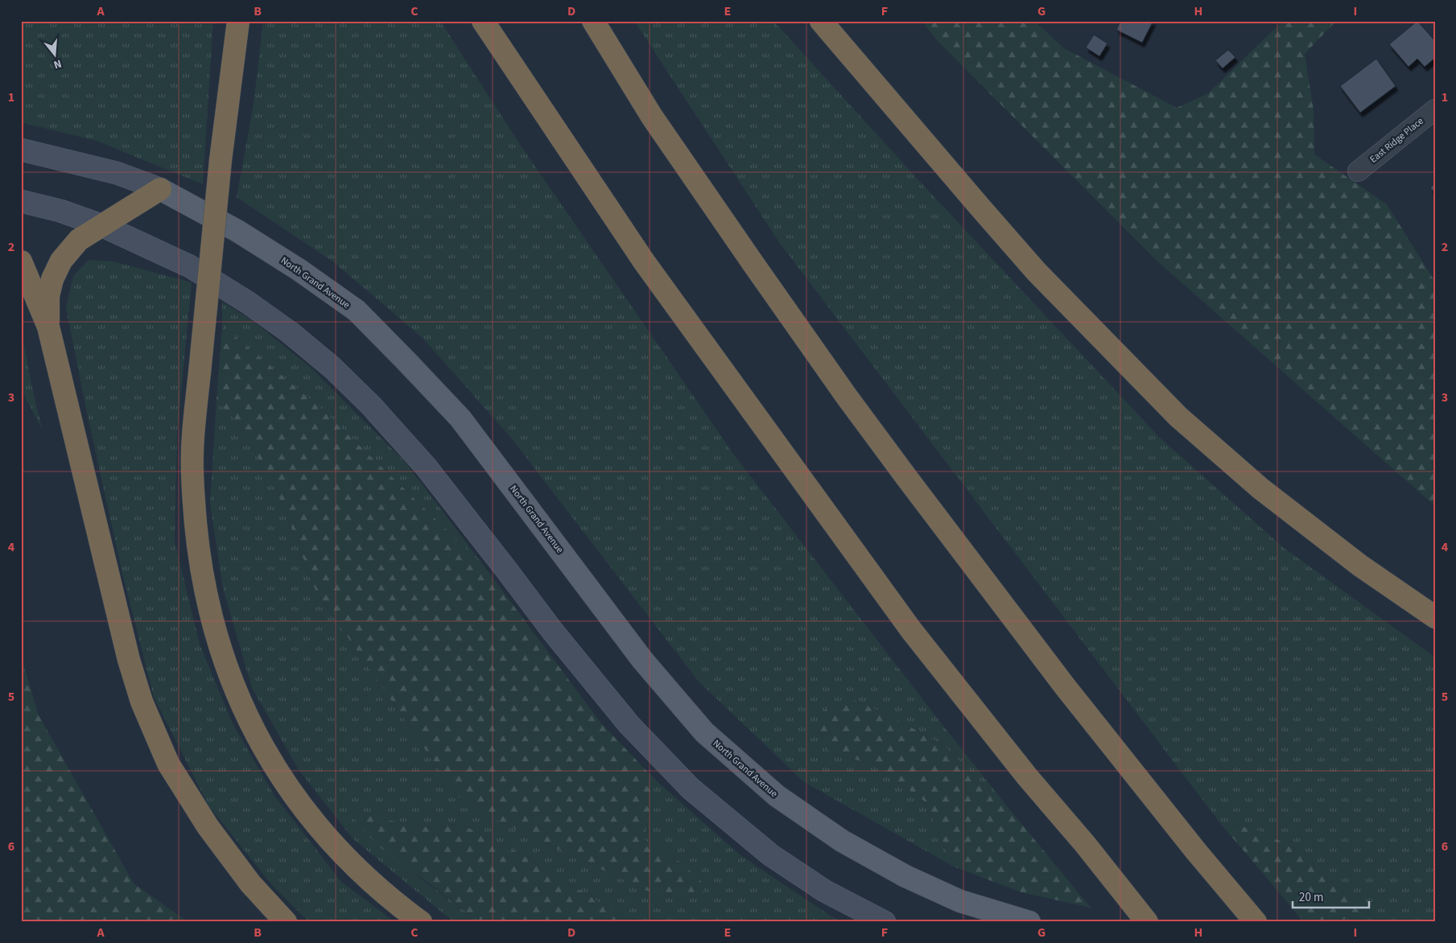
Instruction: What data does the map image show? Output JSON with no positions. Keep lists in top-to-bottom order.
{
  "streets": {
    "main road": ["North Grand Avenue"],
    "street": ["East Ridge Place"]
  },
  "scale_bar": "20 m",
  "north": "bottom",
  "grid": {
    "columns": [
      "A",
      "B",
      "C",
      "D",
      "E",
      "F",
      "G",
      "H",
      "I"
    ],
    "rows": [
      "1",
      "2",
      "3",
      "4",
      "5",
      "6"
    ]
  }
}
